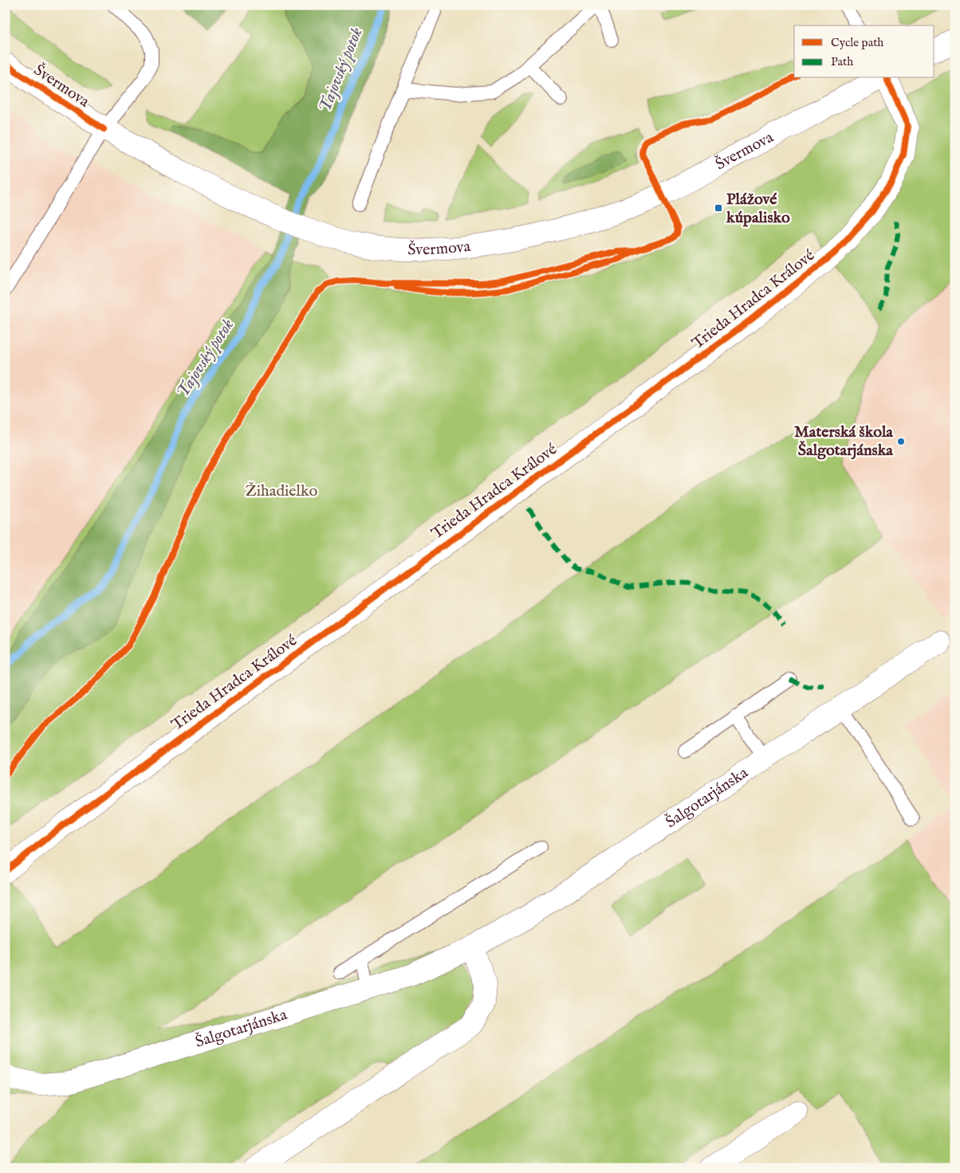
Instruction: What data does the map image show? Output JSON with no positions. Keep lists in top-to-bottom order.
{
  "streets": {
    "street": ["Švermova", "Trieda Hradca Králové", "Šalgotarjánska"]
  },
  "water": ["Tajovský potok"],
  "parks": ["Žihadielko"],
  "places": {
    "transit": ["Plážové kúpalisko"],
    "other": ["Materská škola Šalgotarjánska"]
  },
  "legend": ["Cycle path", "Path"]
}
